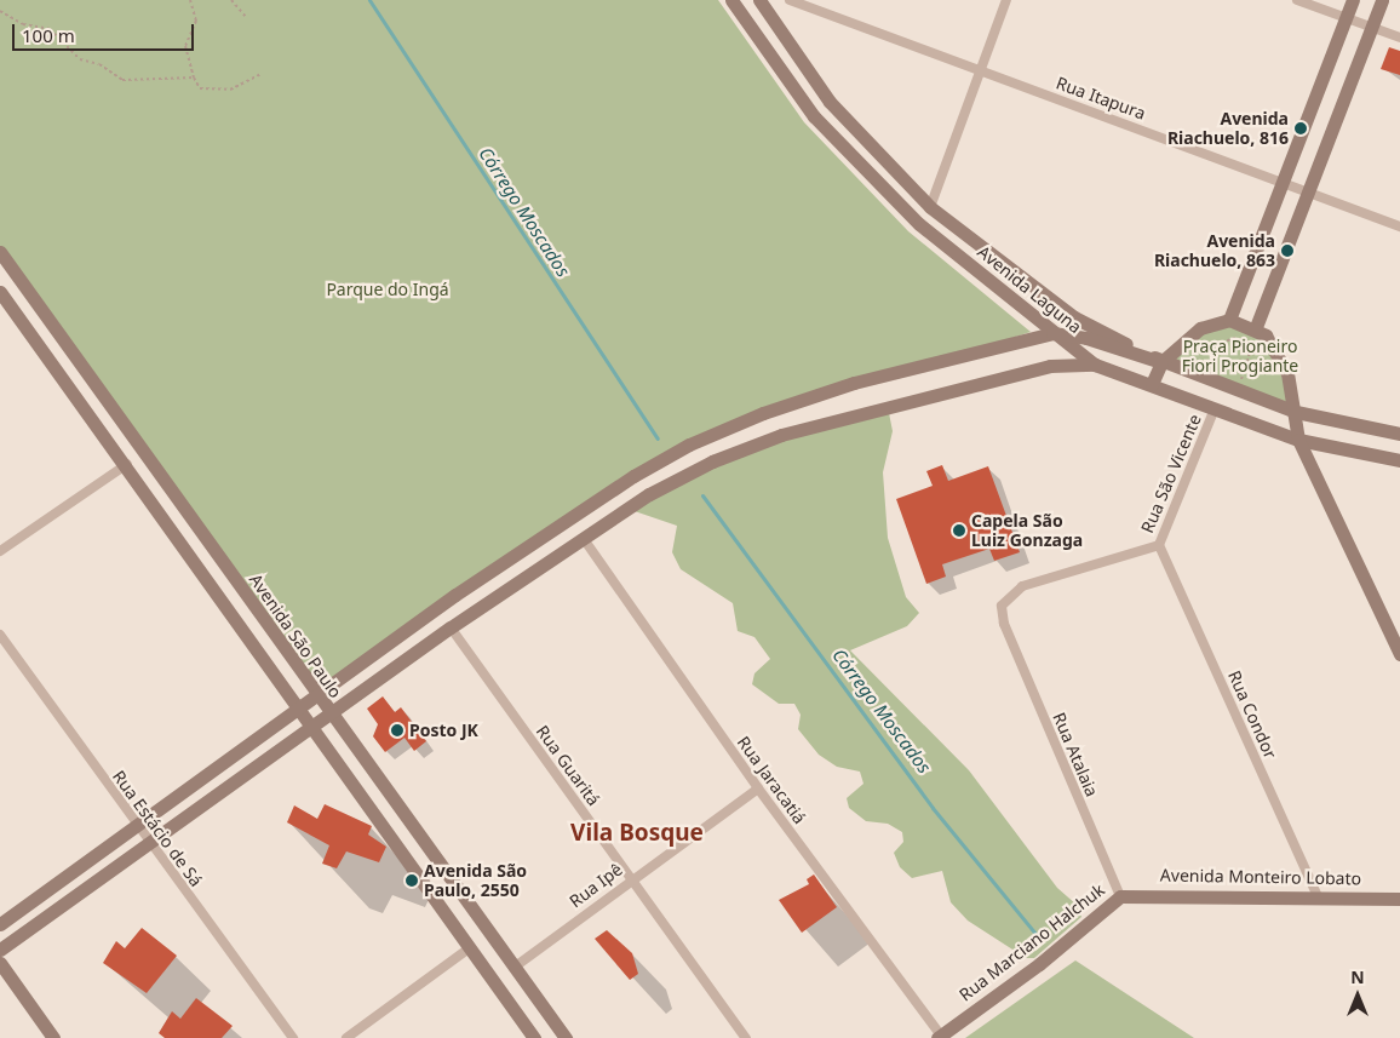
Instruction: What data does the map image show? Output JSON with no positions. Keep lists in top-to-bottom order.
{
  "streets": {
    "main road": [
      "Avenida Laguna",
      "Avenida São Paulo",
      "Avenida Monteiro Lobato",
      "Rua Marciano Halchuk"
    ],
    "street": [
      "Rua Itapura",
      "Rua São Vicente",
      "Rua Condor",
      "Rua Atalaia",
      "Rua Guaritá",
      "Rua Jaracatiá",
      "Rua Estácio de Sá",
      "Rua Ipê"
    ]
  },
  "crossings": [
    ["Avenida Laguna", "Rua São Vicente"],
    ["Rua São Vicente", "Rua Condor"],
    ["Rua São Vicente", "Rua Atalaia"],
    ["Avenida São Paulo", "Rua Ipê"],
    ["Rua Condor", "Avenida Monteiro Lobato"],
    ["Rua Atalaia", "Avenida Monteiro Lobato"],
    ["Rua Atalaia", "Rua Marciano Halchuk"],
    ["Rua Guaritá", "Rua Ipê"],
    ["Rua Jaracatiá", "Rua Ipê"],
    ["Rua Jaracatiá", "Rua Marciano Halchuk"],
    ["Avenida Monteiro Lobato", "Rua Marciano Halchuk"]
  ],
  "districts": ["Vila Bosque"],
  "water": ["Córrego Moscados"],
  "parks": ["Parque do Ingá", "Praça Pioneiro Fiori Progiante"],
  "places": [
    "Avenida Riachuelo, 816",
    "Avenida Riachuelo, 863",
    "Capela São Luiz Gonzaga",
    "Posto JK",
    "Avenida São Paulo, 2550"
  ],
  "scale_bar": "100 m",
  "north": "top"
}
